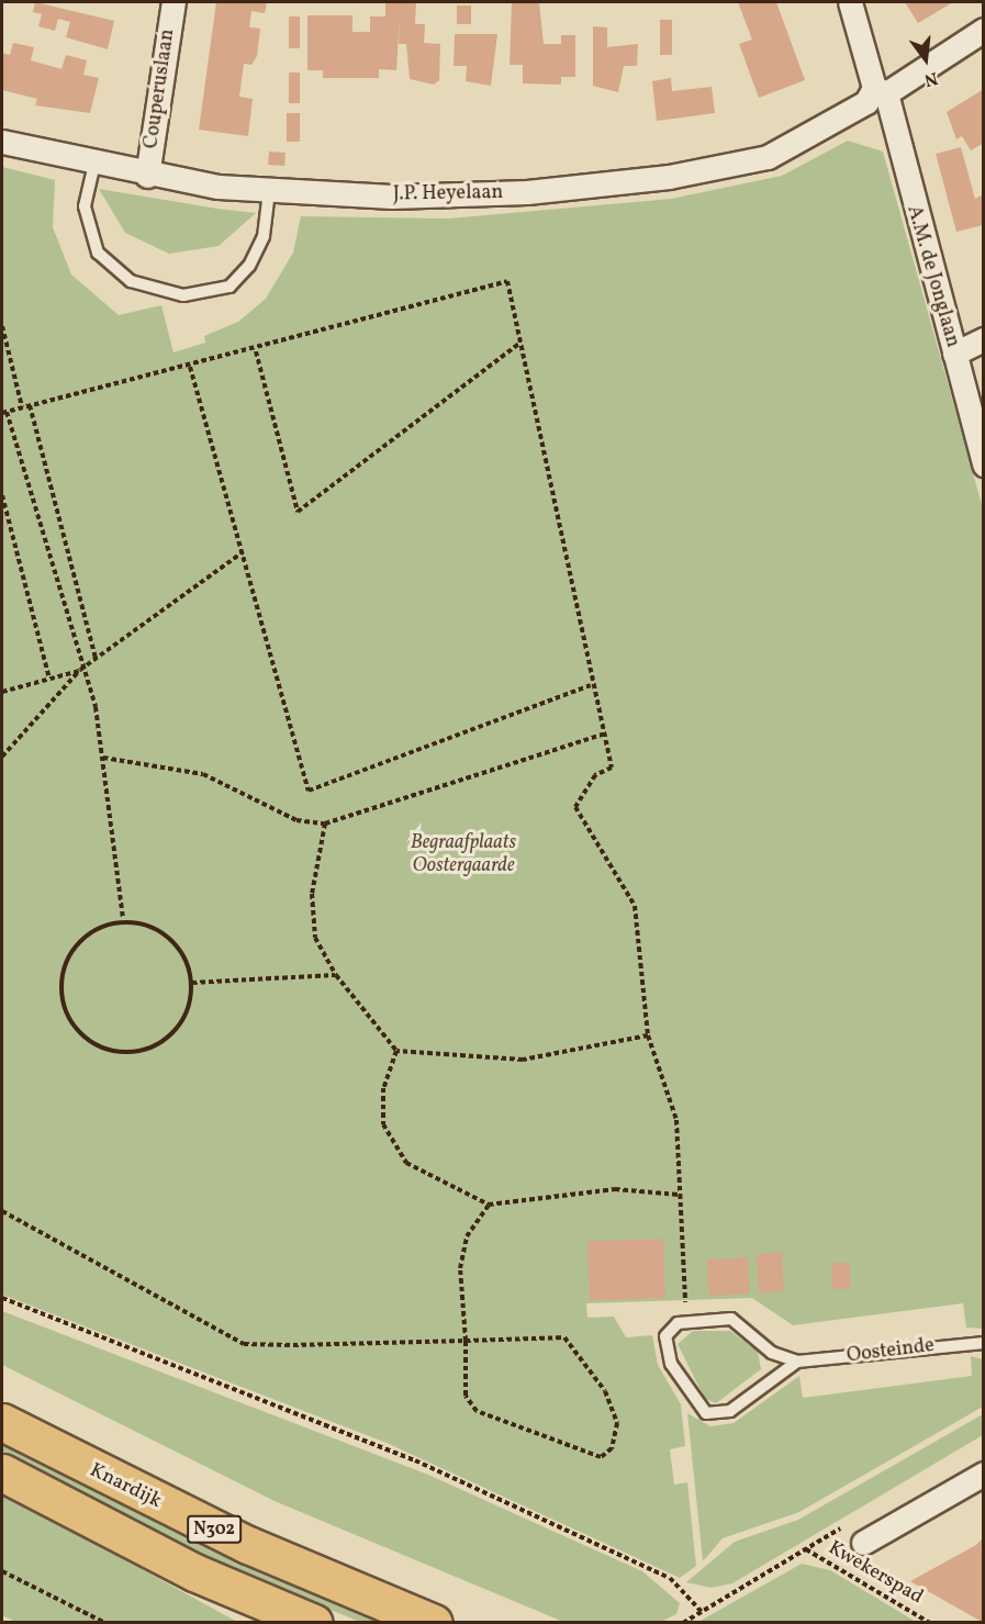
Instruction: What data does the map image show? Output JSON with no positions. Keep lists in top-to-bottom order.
{
  "streets": {
    "main road": ["Knardijk", "N302"],
    "street": ["Couperuslaan", "J.P. Heyelaan", "A.M. de Jonglaan"],
    "lane": ["Oosteinde"],
    "path": ["Kwekerspad"]
  },
  "crossings": [
    ["Couperuslaan", "J.P. Heyelaan"],
    ["J.P. Heyelaan", "A.M. de Jonglaan"]
  ],
  "parks": ["Begraafplaats Oostergaarde"],
  "north": "bottom"
}
